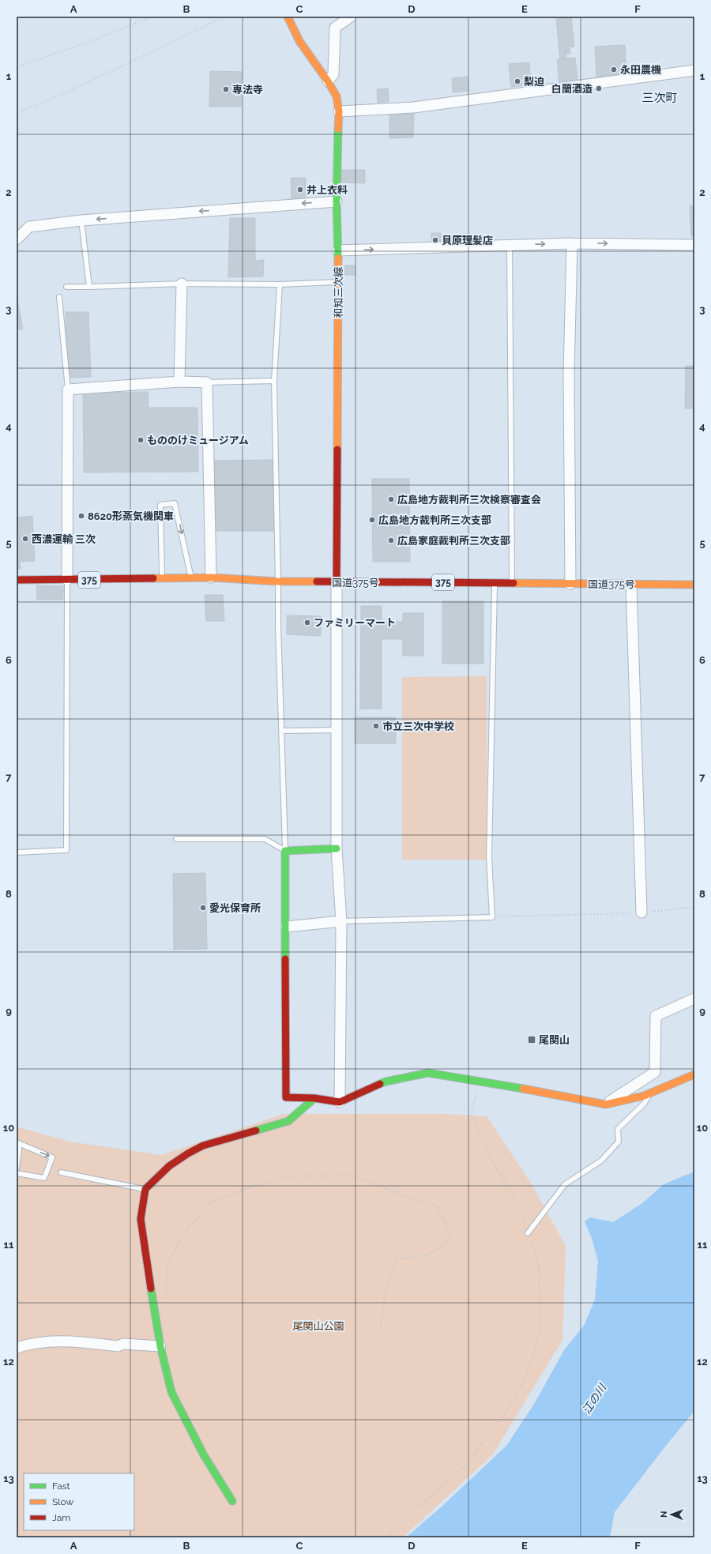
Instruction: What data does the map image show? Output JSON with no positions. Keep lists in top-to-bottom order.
{
  "streets": {
    "main road": ["和知三次線", "375", "国道375号"]
  },
  "crossings": [
    ["和知三次線", "国道375号"]
  ],
  "districts": ["三次町"],
  "water": ["江の川"],
  "parks": ["尾関山公園"],
  "places": {
    "other": [
      "永田農機",
      "梨迫",
      "白蘭酒造",
      "専法寺",
      "井上衣料",
      "貝原理髪店",
      "もののけミュージアム",
      "広島地方裁判所三次検察審査会",
      "8620形蒸気機関車",
      "広島地方裁判所三次支部",
      "西濃運輸 三次",
      "広島家庭裁判所三次支部",
      "ファミリーマート",
      "市立三次中学校",
      "愛光保育所"
    ],
    "transit": ["尾関山"]
  },
  "legend": ["Fast", "Slow", "Jam"],
  "north": "left",
  "grid": {
    "columns": [
      "A",
      "B",
      "C",
      "D",
      "E",
      "F"
    ],
    "rows": [
      "1",
      "2",
      "3",
      "4",
      "5",
      "6",
      "7",
      "8",
      "9",
      "10",
      "11",
      "12",
      "13"
    ]
  }
}
